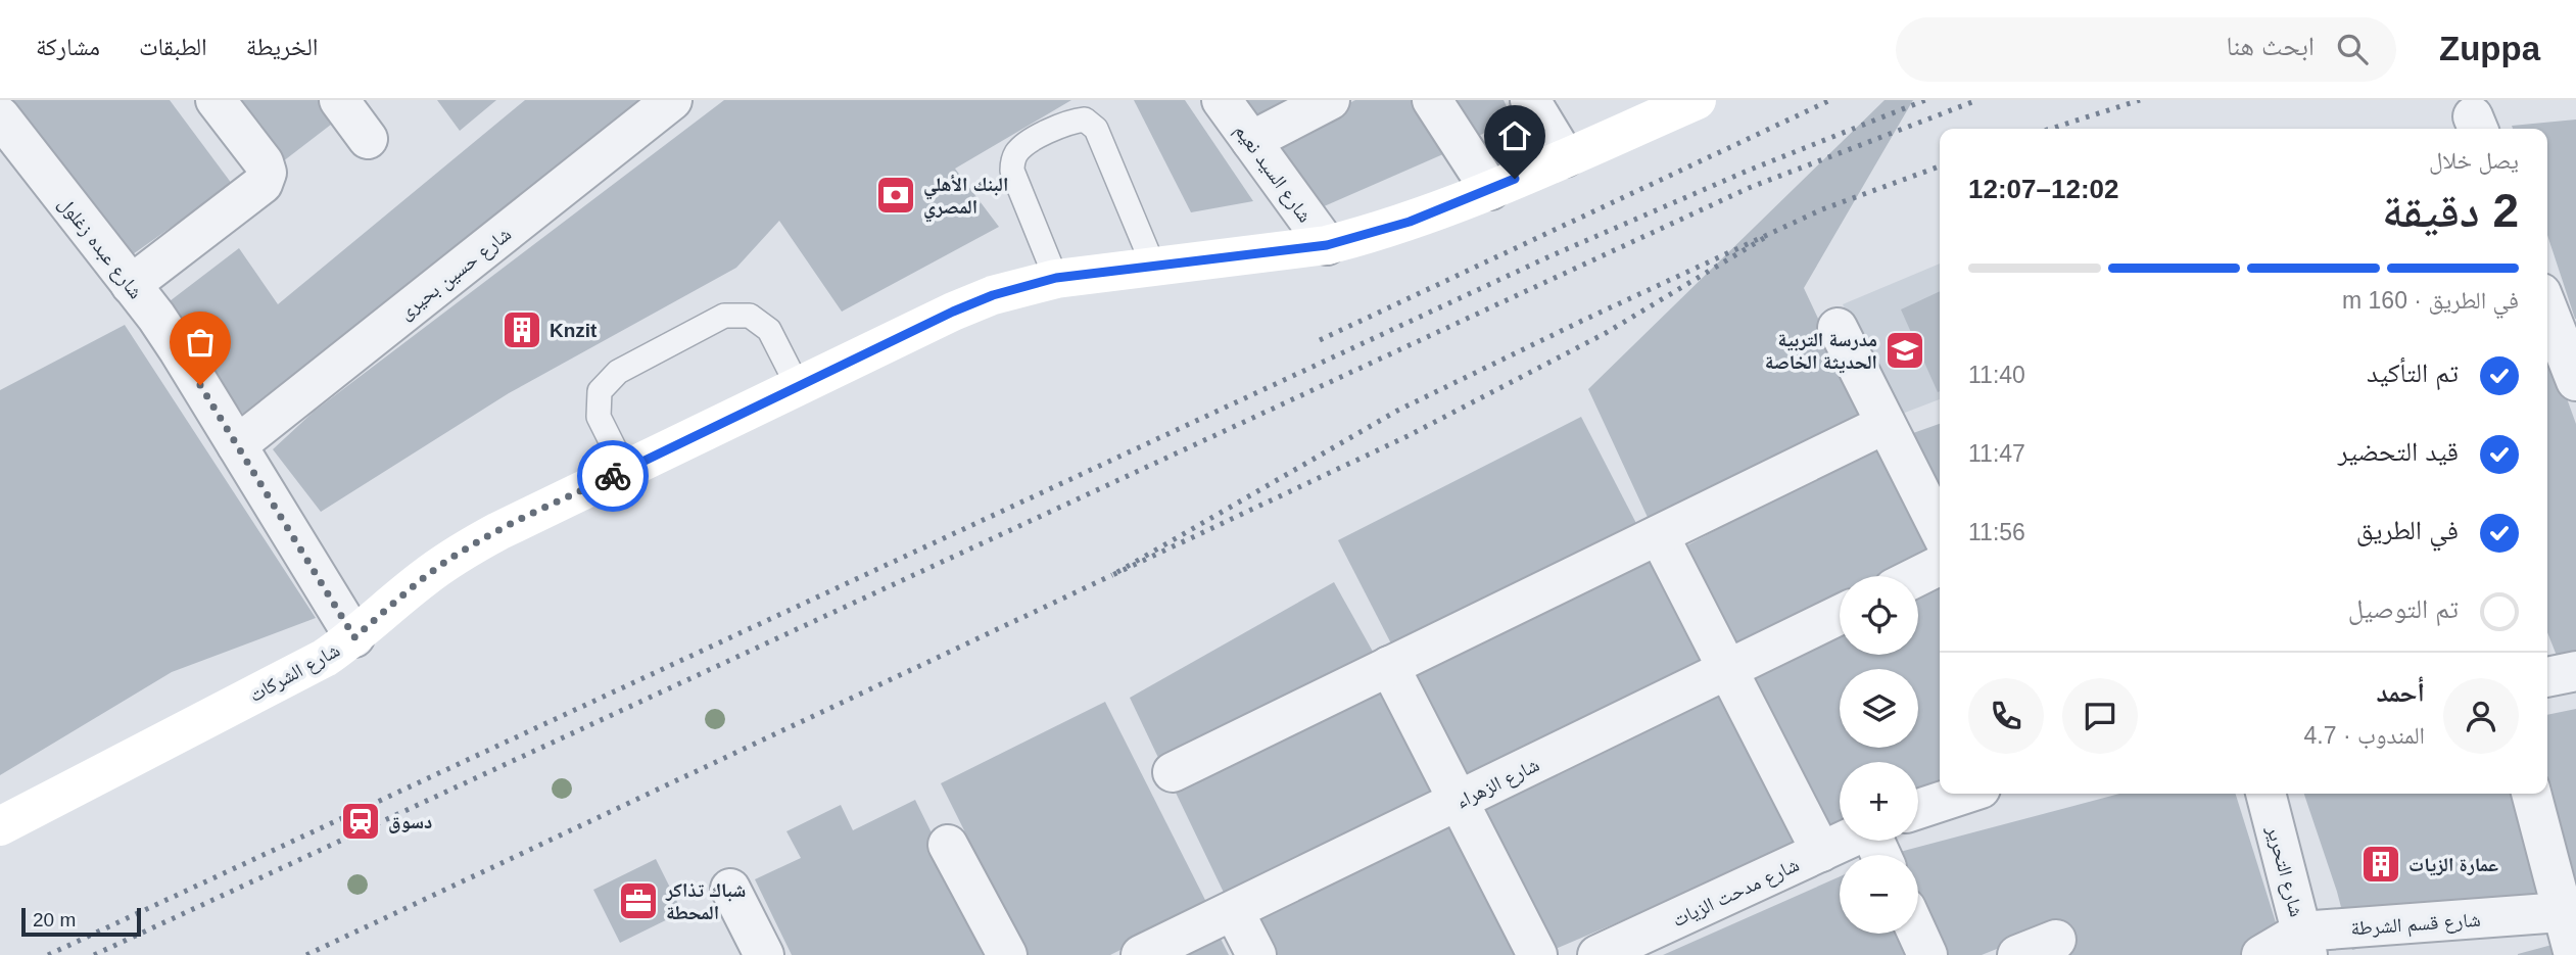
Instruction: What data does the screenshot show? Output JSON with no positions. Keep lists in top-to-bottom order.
{
  "streets": {
    "main road": ["شارع الشركات"],
    "street": [
      "شارع السيد نعيم",
      "شارع عبده زغلول",
      "شارع حسين بحيرى",
      "شارع الزهراء",
      "شارع التحرير",
      "شارع مدحت الزيات",
      "شارع قسم الشرطة"
    ]
  },
  "crossings": [
    ["شارع السيد نعيم", "شارع الشركات"],
    ["شارع عبده زغلول", "شارع حسين بحيرى"],
    ["شارع عبده زغلول", "شارع الشركات"],
    ["شارع التحرير", "شارع قسم الشرطة"]
  ],
  "places": {
    "bank": ["البنك الأهلي المصري"],
    "building": ["Knzit", "عمارة الزيات"],
    "school or university": ["مدرسة التربية الحديثة الخاصة"],
    "station": ["دسوق"],
    "office": ["شباك تذاكر المحطة"]
  },
  "scale_bar": "20 m",
  "page": {
    "header": "Zuppa",
    "search": "ابحث هنا",
    "nav": ["الخريطة", "الطبقات", "مشاركة"],
    "heading": ["2 دقيقة", "يصل خلال", "12:02–12:07"],
    "panel": ["أحمد", "المندوب · 4.7"],
    "bar": "في الطريق · 160 m",
    "list": [
      ["تم التأكيد", "11:40"],
      ["قيد التحضير", "11:47"],
      ["في الطريق", "11:56"],
      "تم التوصيل"
    ],
    "map_buttons": ["+", "−"],
    "scale": "20 m"
  }
}
